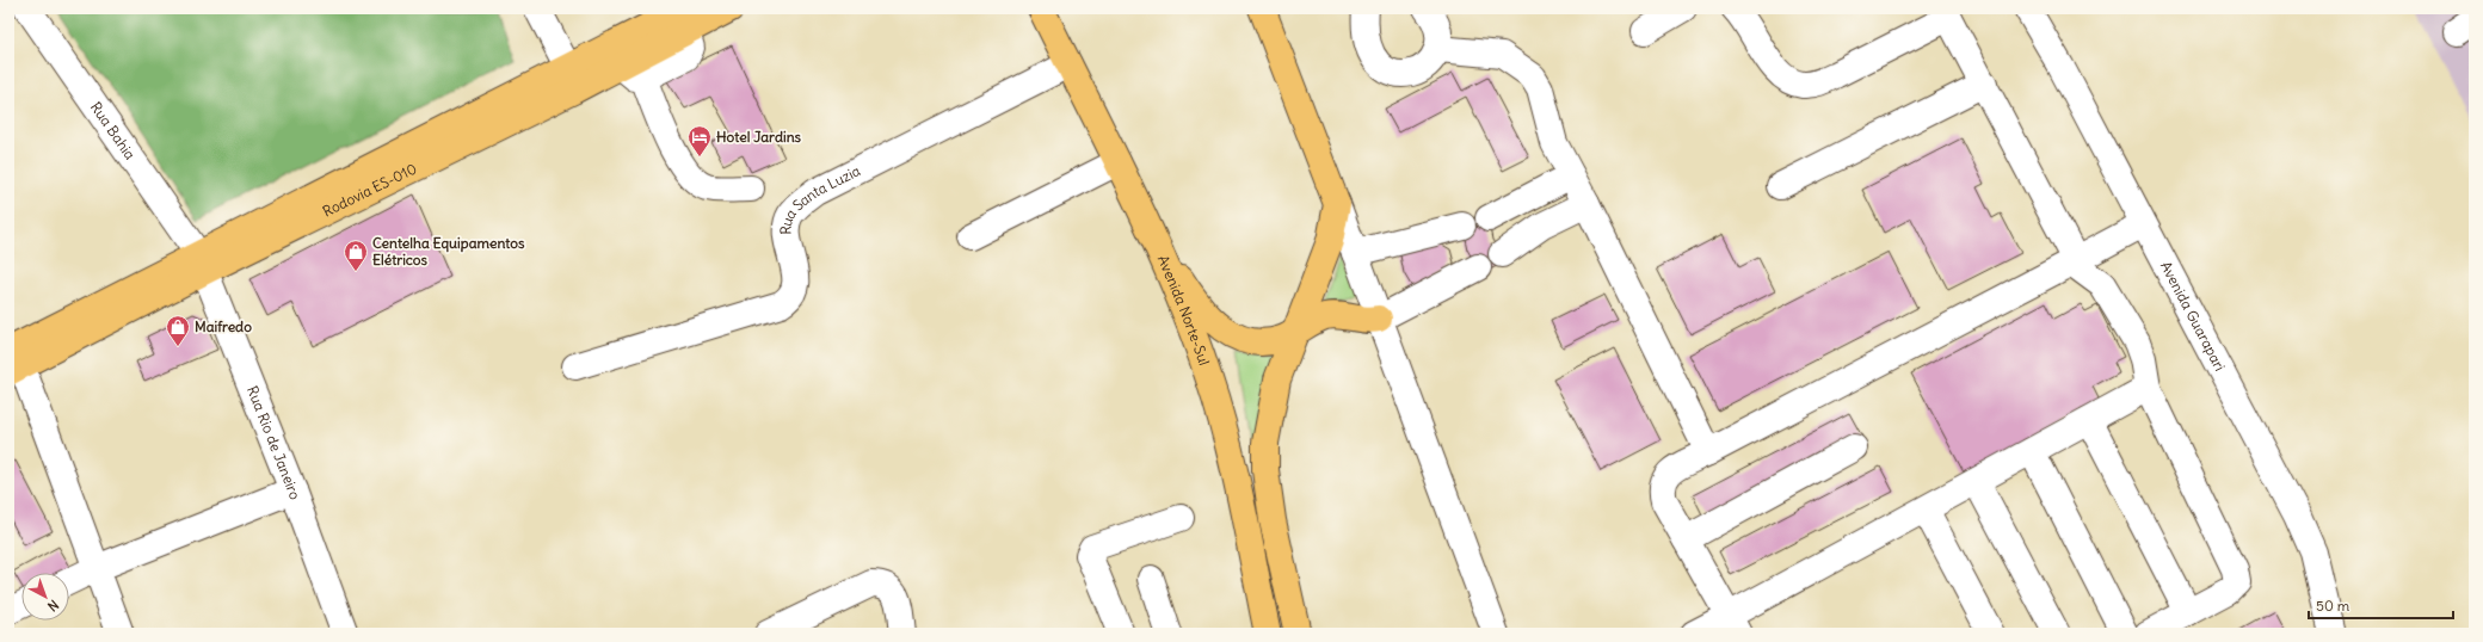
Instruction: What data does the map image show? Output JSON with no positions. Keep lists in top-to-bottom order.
{
  "streets": {
    "main road": ["Rodovia ES-010", "Avenida Norte-Sul"],
    "street": [
      "Rua Bahia",
      "Rua Santa Luzia",
      "Avenida Guarapari",
      "Rua Rio de Janeiro"
    ]
  },
  "crossings": [
    ["Rua Bahia", "Rodovia ES-010"],
    ["Rua Bahia", "Rua Rio de Janeiro"],
    ["Rodovia ES-010", "Rua Rio de Janeiro"],
    ["Rua Santa Luzia", "Avenida Norte-Sul"]
  ],
  "places": {
    "hotel": ["Hotel Jardins"],
    "shop": ["Centelha Equipamentos Elétricos", "Maifredo"]
  },
  "scale_bar": "50 m",
  "north": "bottom right"
}
